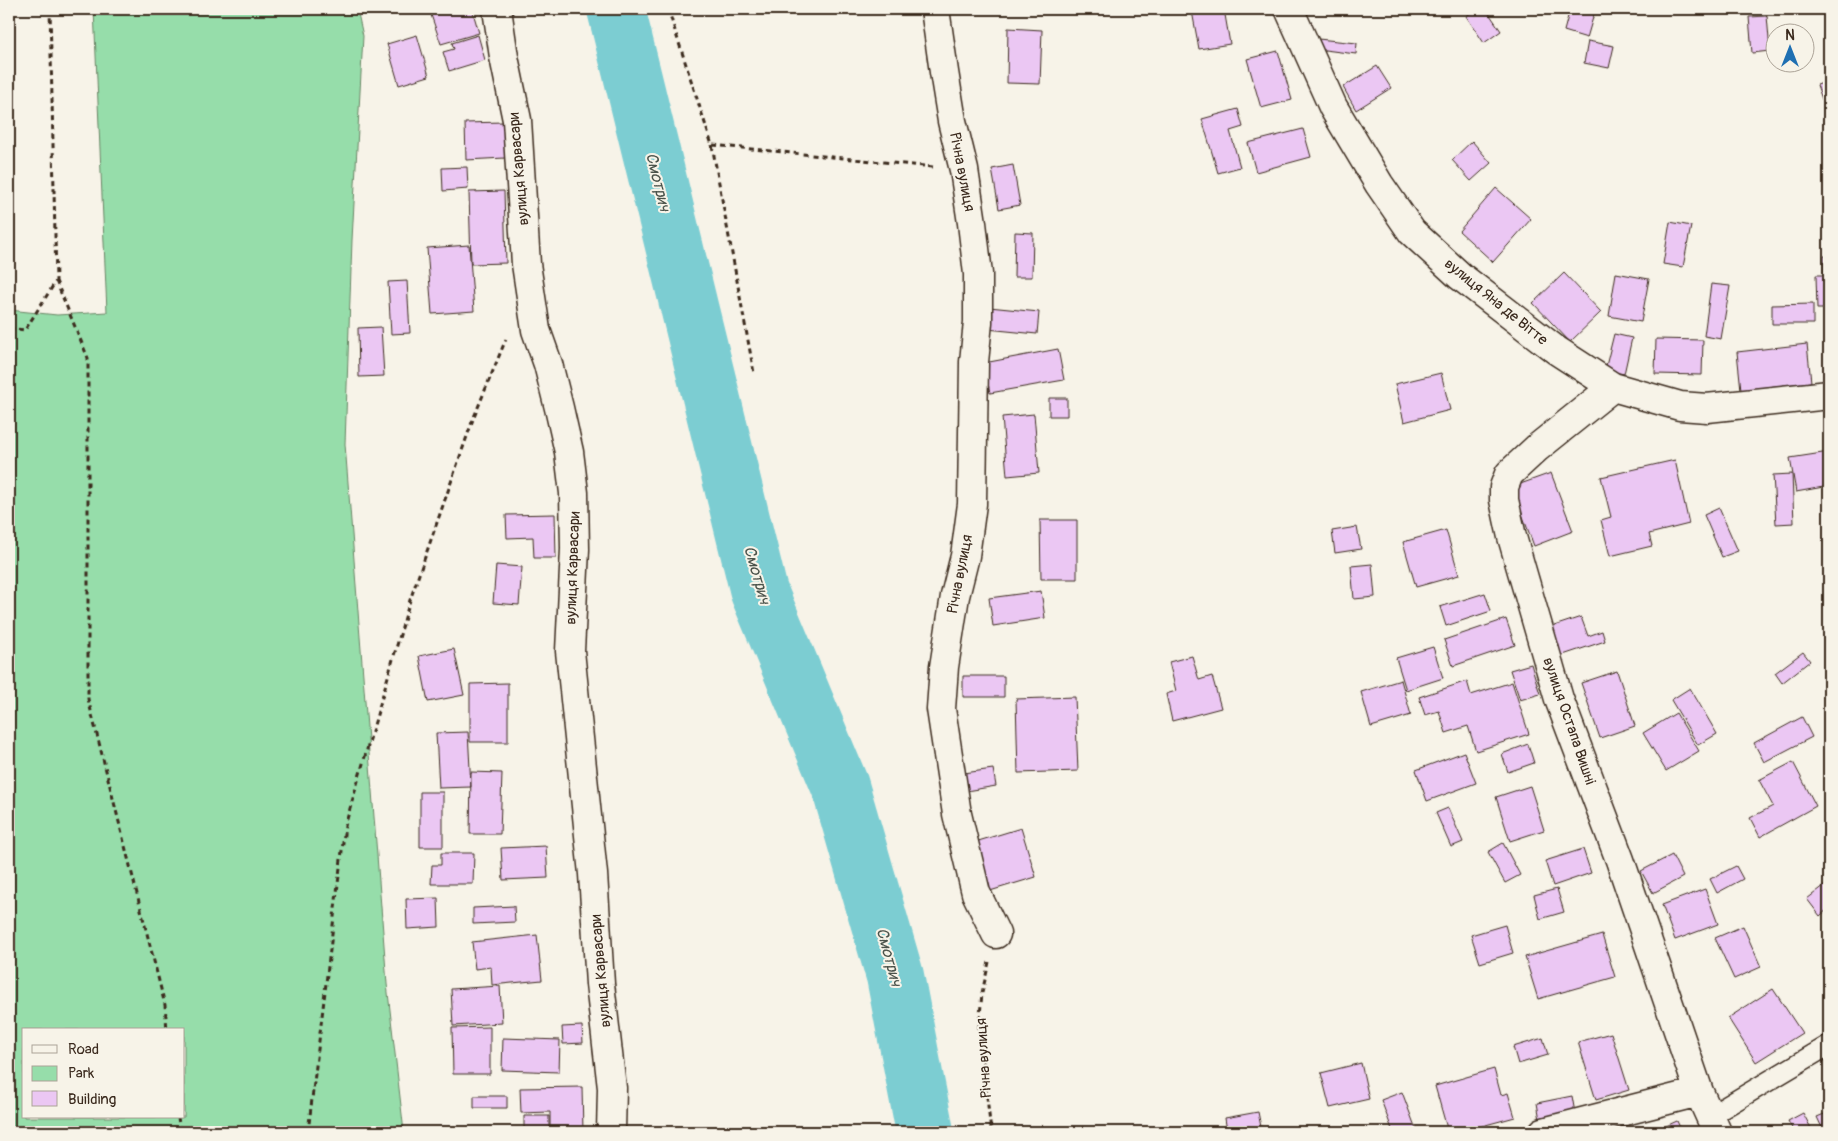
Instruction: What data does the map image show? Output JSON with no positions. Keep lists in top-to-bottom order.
{
  "streets": {
    "street": [
      "вулиця Карвасари",
      "Річна вулиця",
      "вулиця Яна де Вітте",
      "вулиця Остапа Вишні"
    ]
  },
  "crossings": [
    ["вулиця Яна де Вітте", "вулиця Остапа Вишні"]
  ],
  "water": ["Смотрич"],
  "legend": ["Road", "Park", "Building"],
  "north": "top"
}
